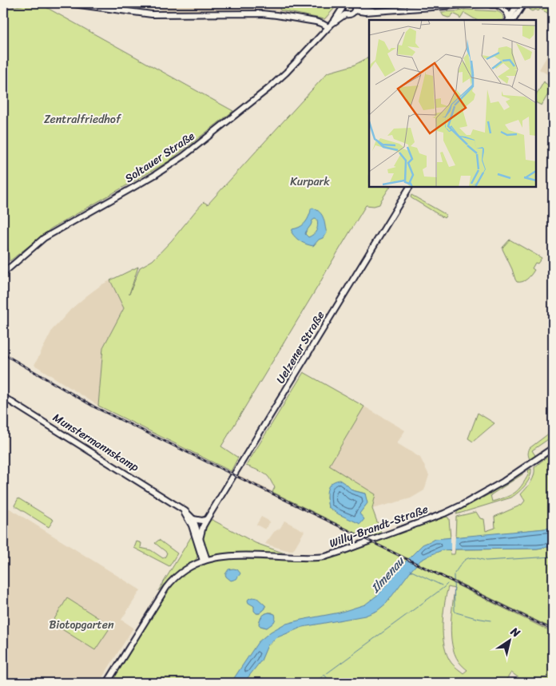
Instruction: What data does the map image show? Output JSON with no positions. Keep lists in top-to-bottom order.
{
  "streets": {
    "street": [
      "Soltauer Straße",
      "Uelzener Straße",
      "Munstermannskamp",
      "Willy-Brandt-Straße"
    ]
  },
  "crossings": [
    ["Munstermannskamp", "Willy-Brandt-Straße"]
  ],
  "water": ["Ilmenau"],
  "parks": ["Zentralfriedhof", "Kurpark", "Biotopgarten"],
  "north": "top right"
}
